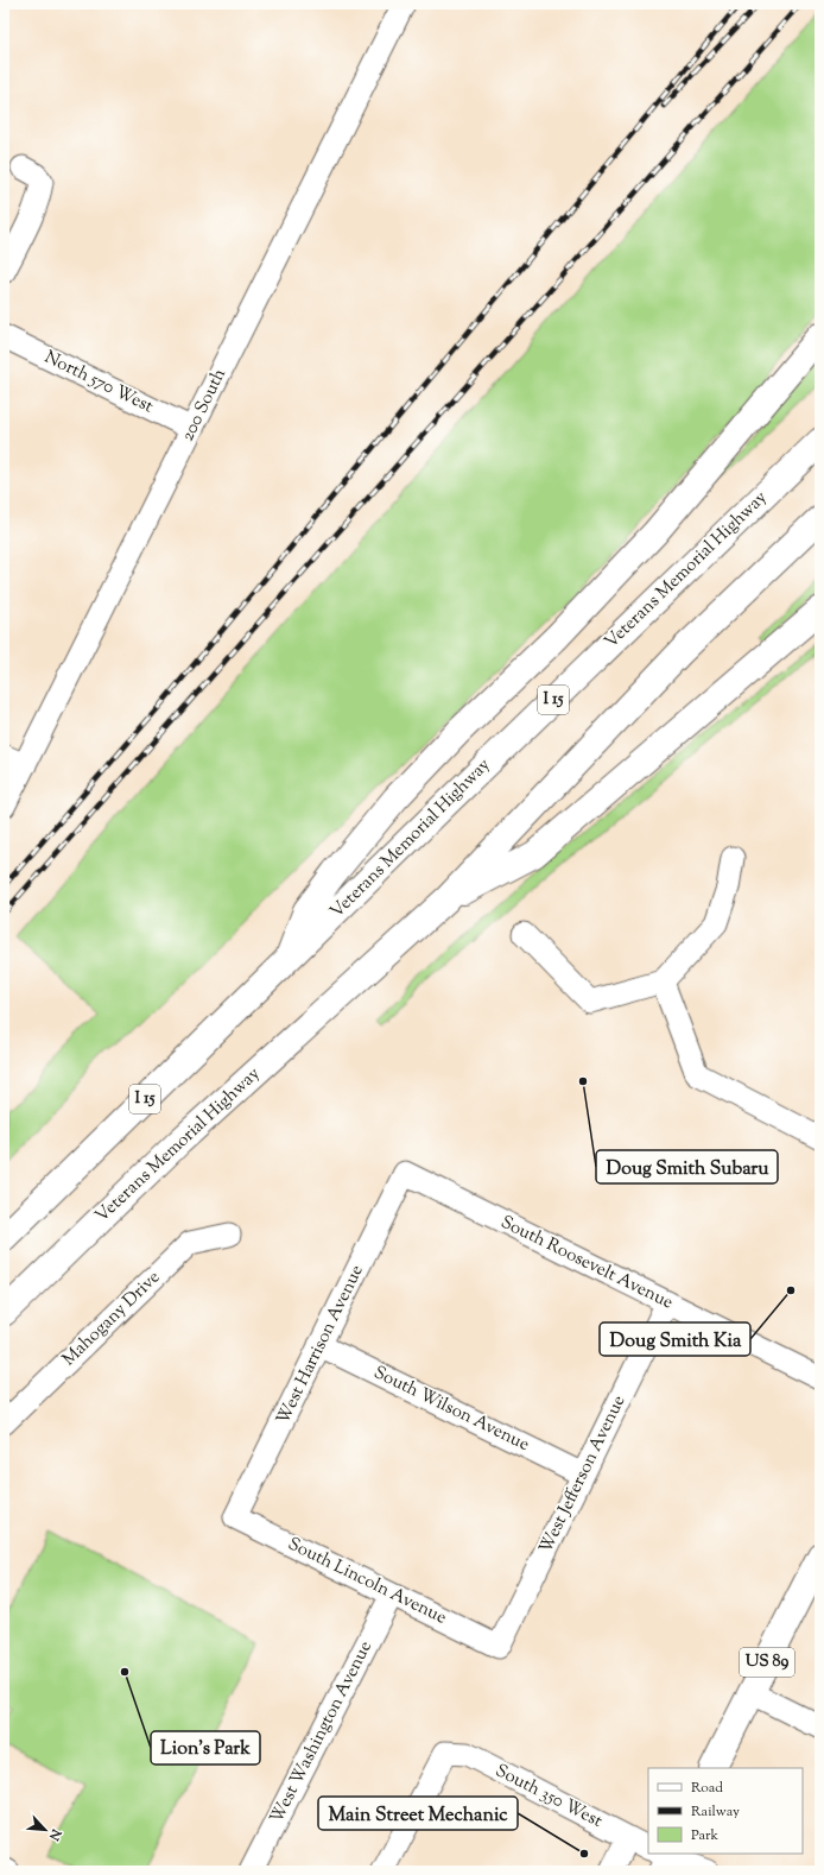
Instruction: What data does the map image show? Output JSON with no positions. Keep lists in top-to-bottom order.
{
  "streets": {
    "main road": ["Veterans Memorial Highway", "I 15", "US 89"],
    "street": [
      "North 570 West",
      "200 South",
      "South Roosevelt Avenue",
      "Mahogany Drive",
      "West Harrison Avenue",
      "South Wilson Avenue",
      "West Jefferson Avenue",
      "South Lincoln Avenue",
      "West Washington Avenue",
      "South 350 West"
    ]
  },
  "crossings": [
    ["North 570 West", "200 South"],
    ["South Roosevelt Avenue", "West Harrison Avenue"],
    ["South Roosevelt Avenue", "West Jefferson Avenue"],
    ["West Harrison Avenue", "South Wilson Avenue"],
    ["West Harrison Avenue", "South Lincoln Avenue"],
    ["South Wilson Avenue", "West Jefferson Avenue"],
    ["West Jefferson Avenue", "South Lincoln Avenue"],
    ["South Lincoln Avenue", "West Washington Avenue"]
  ],
  "places": [
    "Doug Smith Subaru",
    "Doug Smith Kia",
    "Lion's Park",
    "Main Street Mechanic"
  ],
  "legend": ["Road", "Railway", "Park"],
  "north": "bottom right"
}
